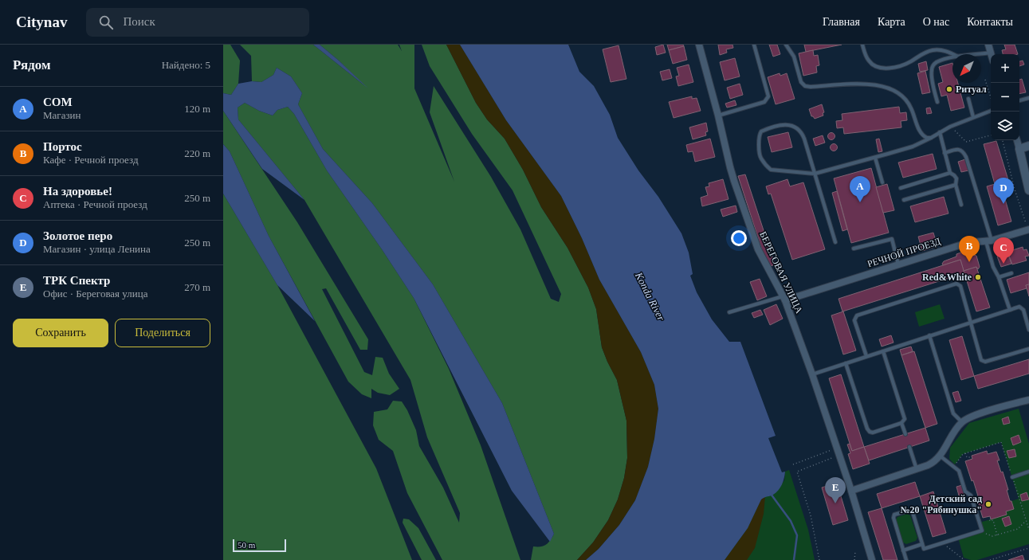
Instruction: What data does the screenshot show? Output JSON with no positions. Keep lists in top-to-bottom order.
{
  "streets": {
    "street": ["РЕЧНОЙ ПРОЕЗД", "БЕРЕГОВАЯ УЛИЦА"]
  },
  "crossings": [
    ["РЕЧНОЙ ПРОЕЗД", "БЕРЕГОВАЯ УЛИЦА"]
  ],
  "water": ["Konda River"],
  "places": ["Ритуал", "Red&White", "Детский сад №20 \"Рябинушка\""],
  "scale_bar": "50 m",
  "north": "bottom left",
  "page": {
    "header": "Citynav",
    "search": "Поиск",
    "nav": [
      "Главная",
      "Карта",
      "О нас",
      "Контакты"
    ],
    "heading": ["Рядом", "Найдено: 5"],
    "map_buttons": ["+", "−"],
    "list": [
      {
        "mark": "A",
        "name": "СОМ",
        "note": "Магазин",
        "value": "120 m"
      },
      {
        "mark": "B",
        "name": "Портос",
        "note": "Кафе · Речной проезд",
        "value": "220 m"
      },
      {
        "mark": "C",
        "name": "На здоровье!",
        "note": "Аптека · Речной проезд",
        "value": "250 m"
      },
      {
        "mark": "D",
        "name": "Золотое перо",
        "note": "Магазин · улица Ленина",
        "value": "250 m"
      },
      {
        "mark": "E",
        "name": "ТРК Спектр",
        "note": "Офис · Береговая улица",
        "value": "270 m"
      }
    ],
    "pins": [
      "A",
      "D",
      "B",
      "C",
      "E"
    ],
    "buttons": ["Сохранить", "Поделиться"],
    "scale": "50 m"
  }
}
